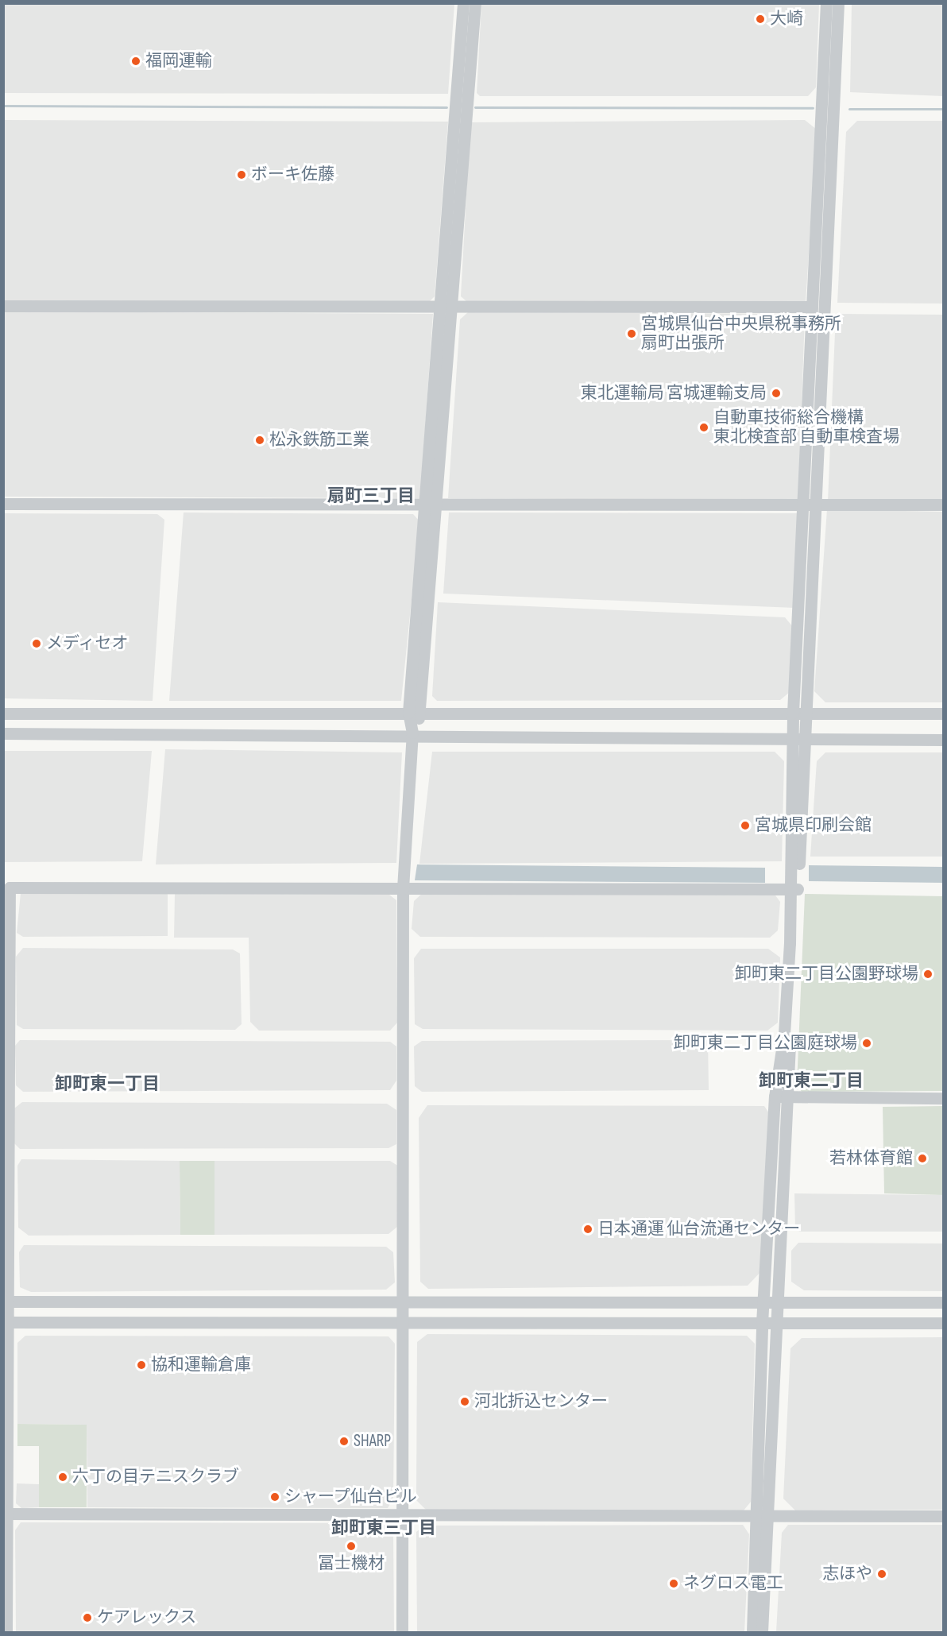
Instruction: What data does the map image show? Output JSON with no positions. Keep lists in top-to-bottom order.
{
  "districts": [
    "扇町三丁目",
    "卸町東二丁目",
    "卸町東一丁目",
    "卸町東三丁目"
  ],
  "places": [
    "大崎",
    "福岡運輸",
    "ボーキ佐藤",
    "宮城県仙台中央県税事務所 扇町出張所",
    "東北運輸局 宮城運輸支局",
    "自動車技術総合機構 東北検査部 自動車検査場",
    "松永鉄筋工業",
    "メディセオ",
    "宮城県印刷会館",
    "卸町東二丁目公園野球場",
    "卸町東二丁目公園庭球場",
    "若林体育館",
    "日本通運 仙台流通センター",
    "協和運輸倉庫",
    "河北折込センター",
    "SHARP",
    "六丁の目テニスクラブ",
    "シャープ仙台ビル",
    "冨士機材",
    "志ほや",
    "ネグロス電工",
    "ケアレックス"
  ]
}
